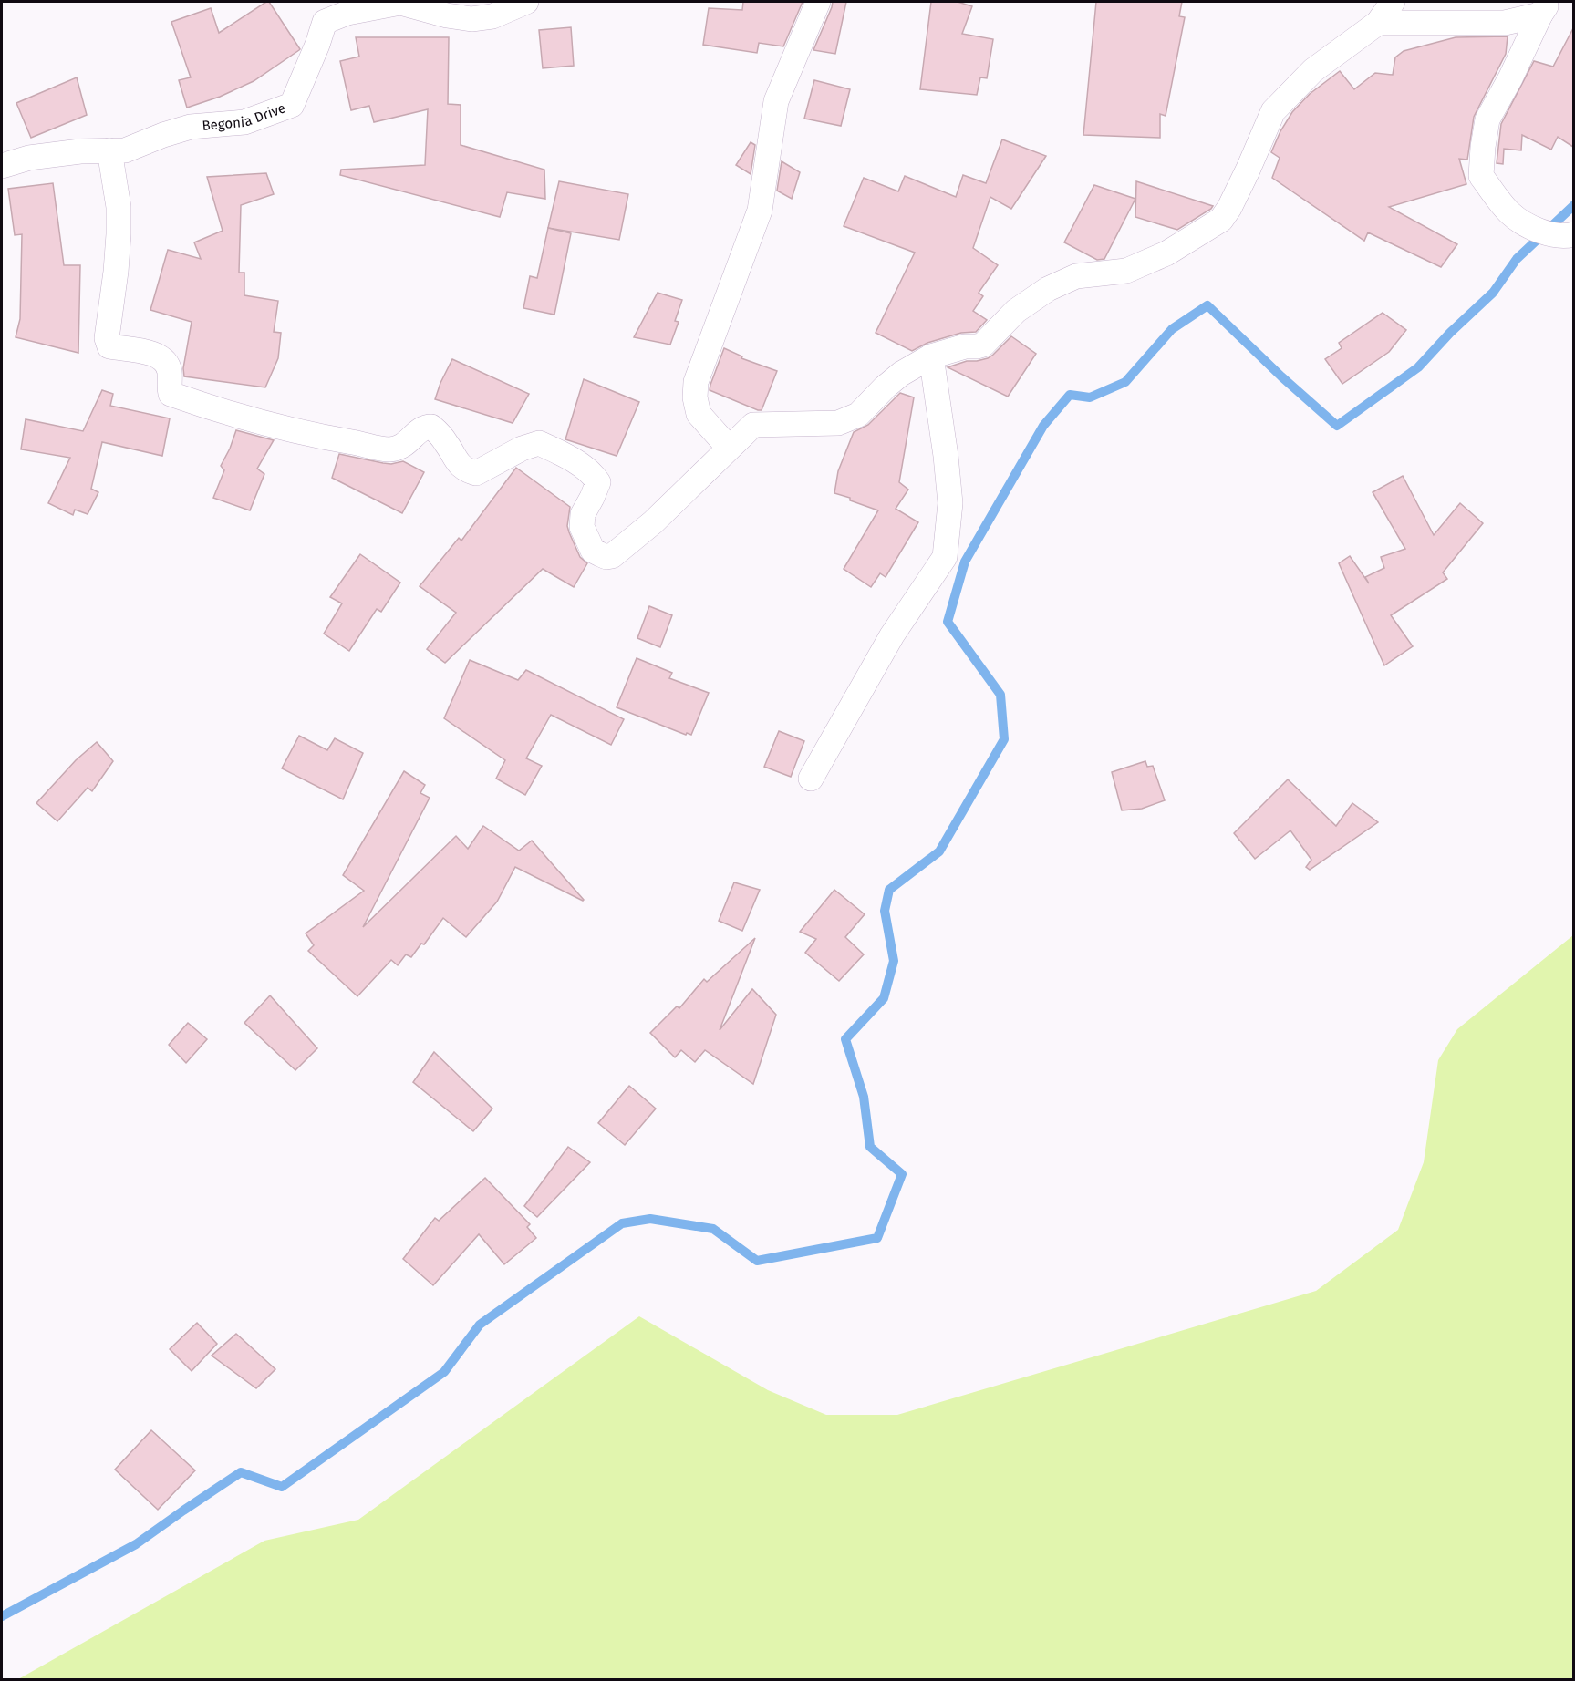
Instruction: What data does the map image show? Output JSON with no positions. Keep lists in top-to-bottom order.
{
  "streets": {
    "street": ["Begonia Drive"]
  }
}
